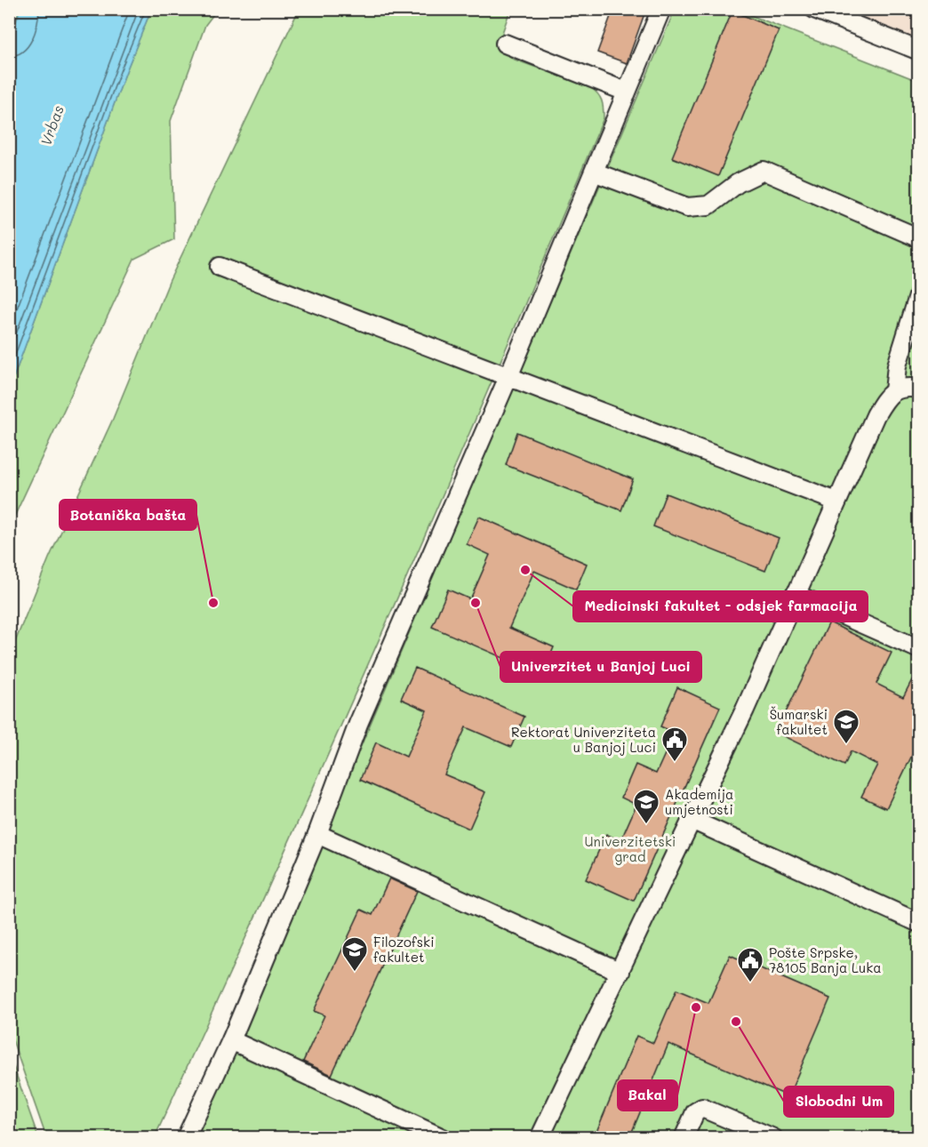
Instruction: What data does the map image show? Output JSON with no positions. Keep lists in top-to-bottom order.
{
  "water": ["Vrbas"],
  "parks": ["Univerzitetski grad"],
  "places": {
    "other": [
      "Medicinski fakultet - odsjek farmacija",
      "Botanička bašta",
      "Univerzitet u Banjoj Luci",
      "Bakal",
      "Slobodni Um"
    ],
    "school or university": ["Šumarski fakultet", "Akademija umjetnosti", "Filozofski fakultet"],
    "public building": ["Rektorat Univerziteta u Banjoj Luci", "Pošte Srpske, 78105 Banja Luka"]
  }
}
